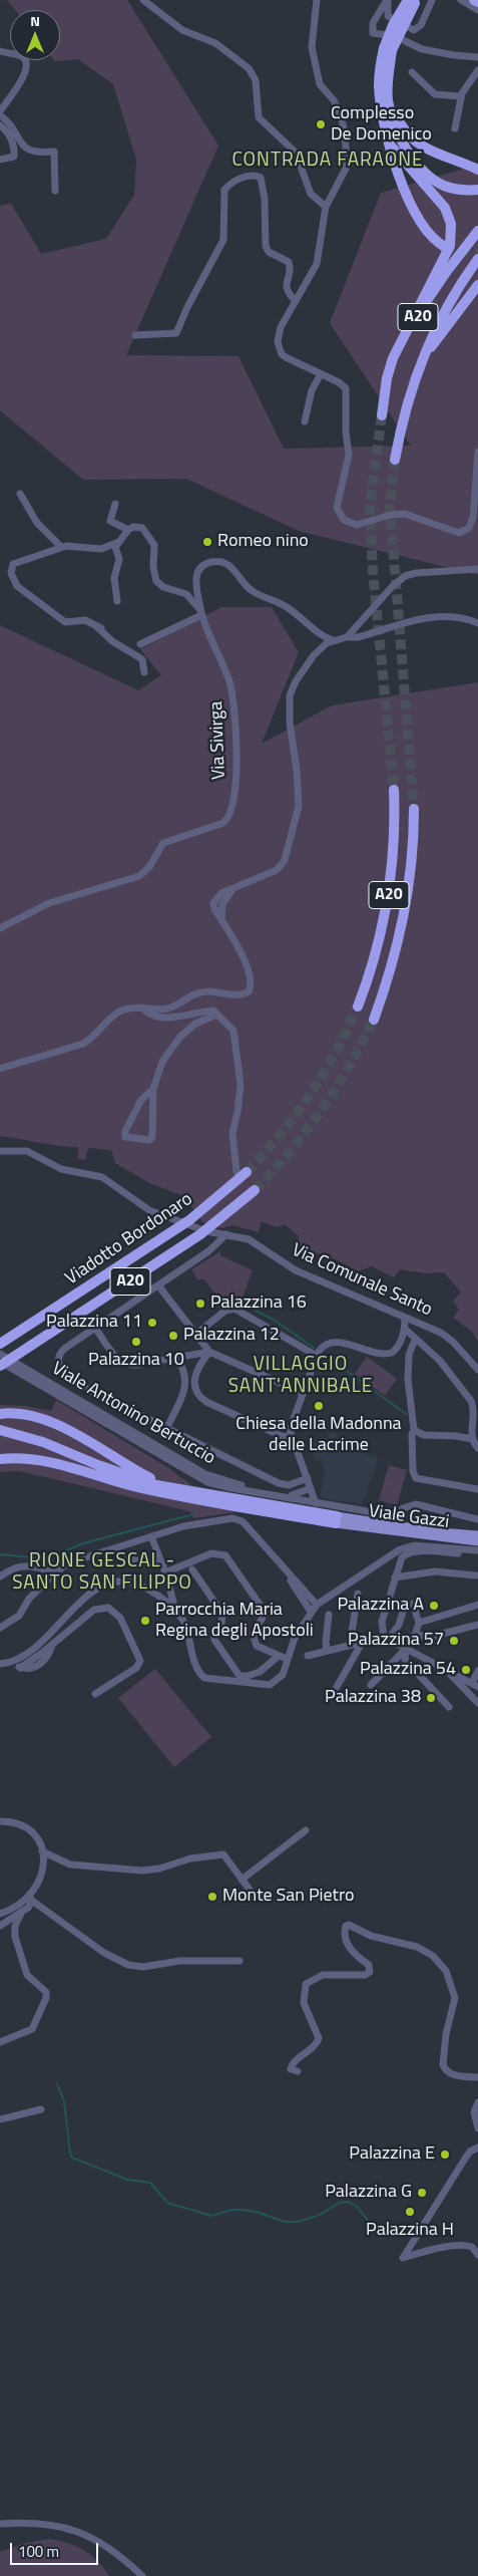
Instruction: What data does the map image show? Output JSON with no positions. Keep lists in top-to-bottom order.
{
  "streets": {
    "highway": ["A20", "Viadotto Bordonaro"],
    "main road": ["Viale Gazzi"],
    "street": ["Via Sivirga", "Via Comunale Santo", "Viale Antonino Bertuccio"]
  },
  "districts": ["CONTRADA FARAONE", "VILLAGGIO SANT'ANNIBALE", "RIONE GESCAL - SANTO SAN FILIPPO"],
  "places": [
    "Complesso De Domenico",
    "Romeo nino",
    "Palazzina 16",
    "Palazzina 11",
    "Palazzina 12",
    "Palazzina 10",
    "Chiesa della Madonna delle Lacrime",
    "Palazzina A",
    "Parrocchia Maria Regina degli Apostoli",
    "Palazzina 57",
    "Palazzina 54",
    "Palazzina 38",
    "Monte San Pietro",
    "Palazzina E",
    "Palazzina G",
    "Palazzina H"
  ],
  "scale_bar": "100 m",
  "north": "top"
}
